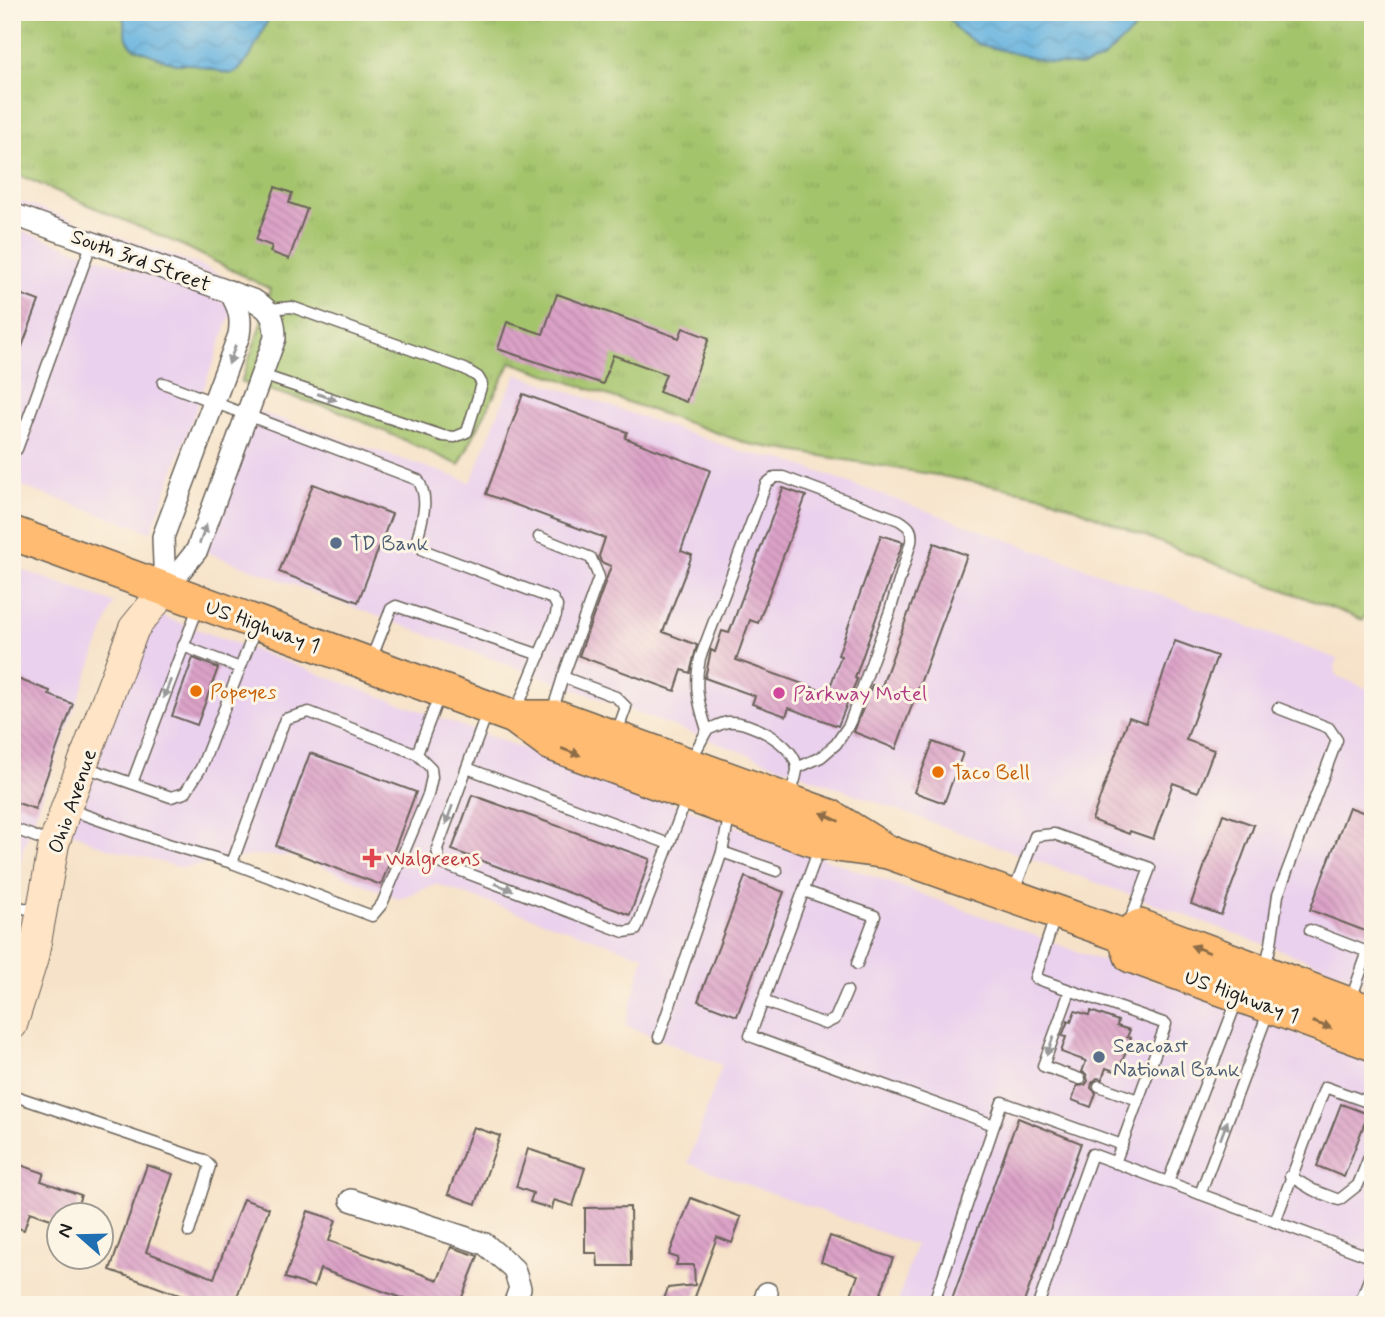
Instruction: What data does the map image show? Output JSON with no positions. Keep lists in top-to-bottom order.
{
  "streets": {
    "main road": ["US Highway 1"],
    "street": ["South 3rd Street", "Ohio Avenue"]
  },
  "crossings": [
    ["South 3rd Street", "Ohio Avenue"],
    ["US Highway 1", "Ohio Avenue"]
  ],
  "places": {
    "other": [
      "TD Bank",
      "Popeyes",
      "Parkway Motel",
      "Taco Bell",
      "Seacoast National Bank"
    ],
    "health": ["Walgreens"]
  },
  "north": "left"
}
